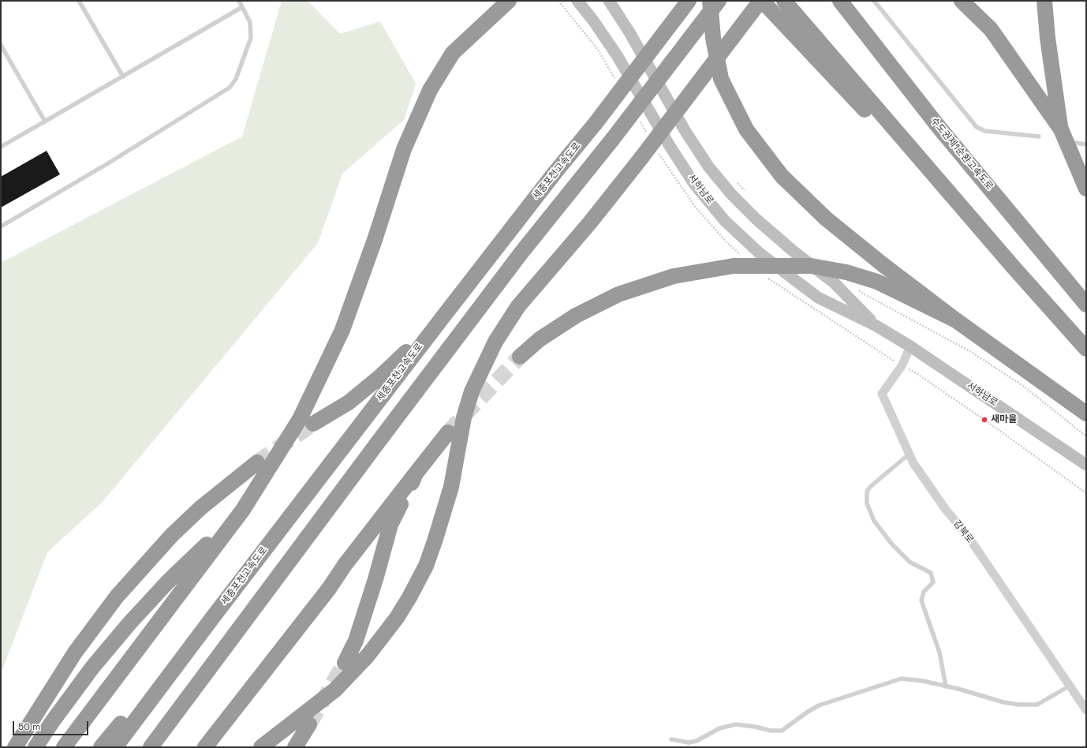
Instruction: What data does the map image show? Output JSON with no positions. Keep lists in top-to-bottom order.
{
  "streets": {
    "highway": ["수도권제1순환고속도로", "세종포천고속도로"],
    "main road": ["서하남로"],
    "street": ["감북로"]
  },
  "crossings": [
    ["서하남로", "감북로"]
  ],
  "places": ["새마을"],
  "scale_bar": "50 m"
}
